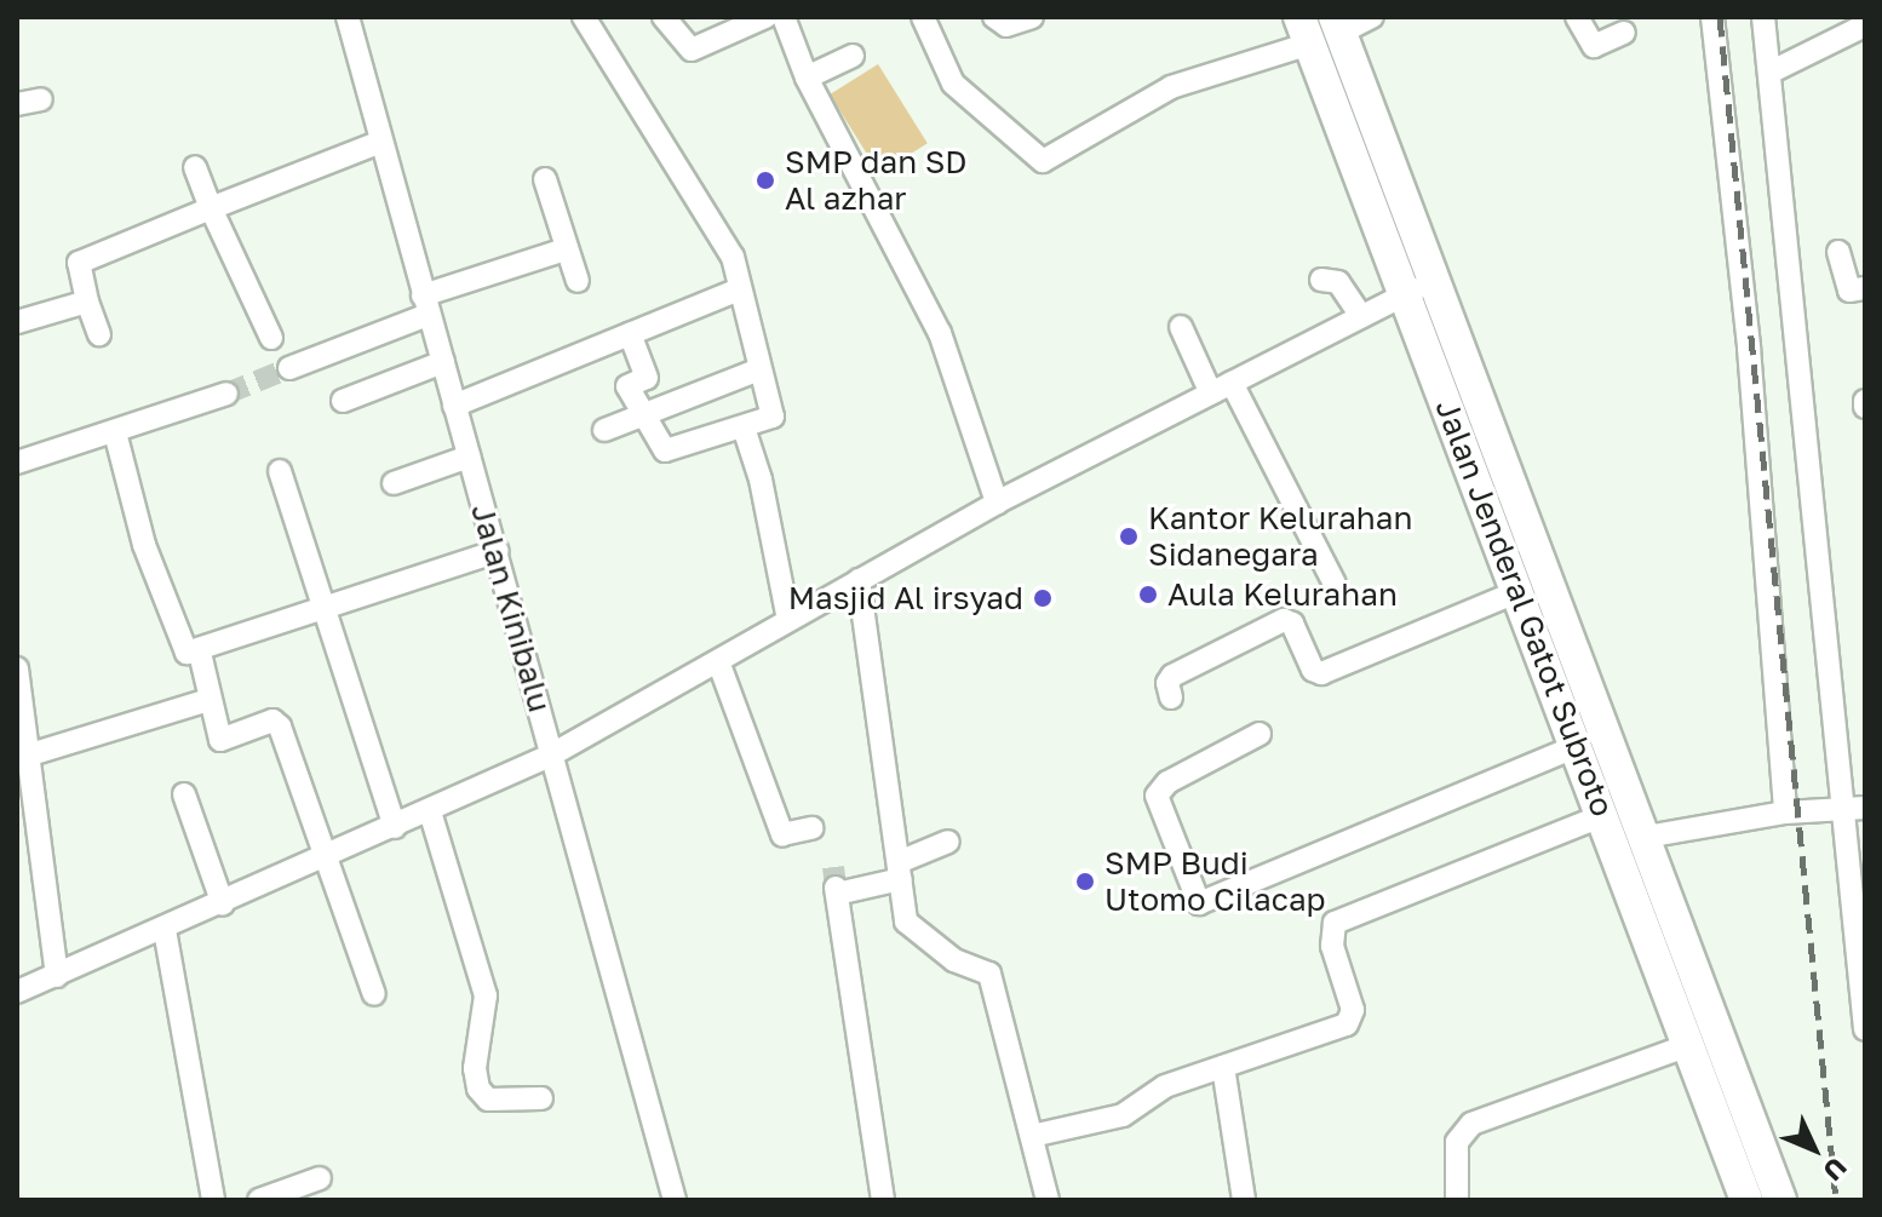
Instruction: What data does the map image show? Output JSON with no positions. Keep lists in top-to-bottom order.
{
  "streets": {
    "main road": ["Jalan Jenderal Gatot Subroto"],
    "street": ["Jalan Kinibalu"]
  },
  "places": [
    "SMP dan SD Al azhar",
    "Kantor Kelurahan Sidanegara",
    "Aula Kelurahan",
    "Masjid Al irsyad",
    "SMP Budi Utomo Cilacap"
  ],
  "north": "bottom right"
}
